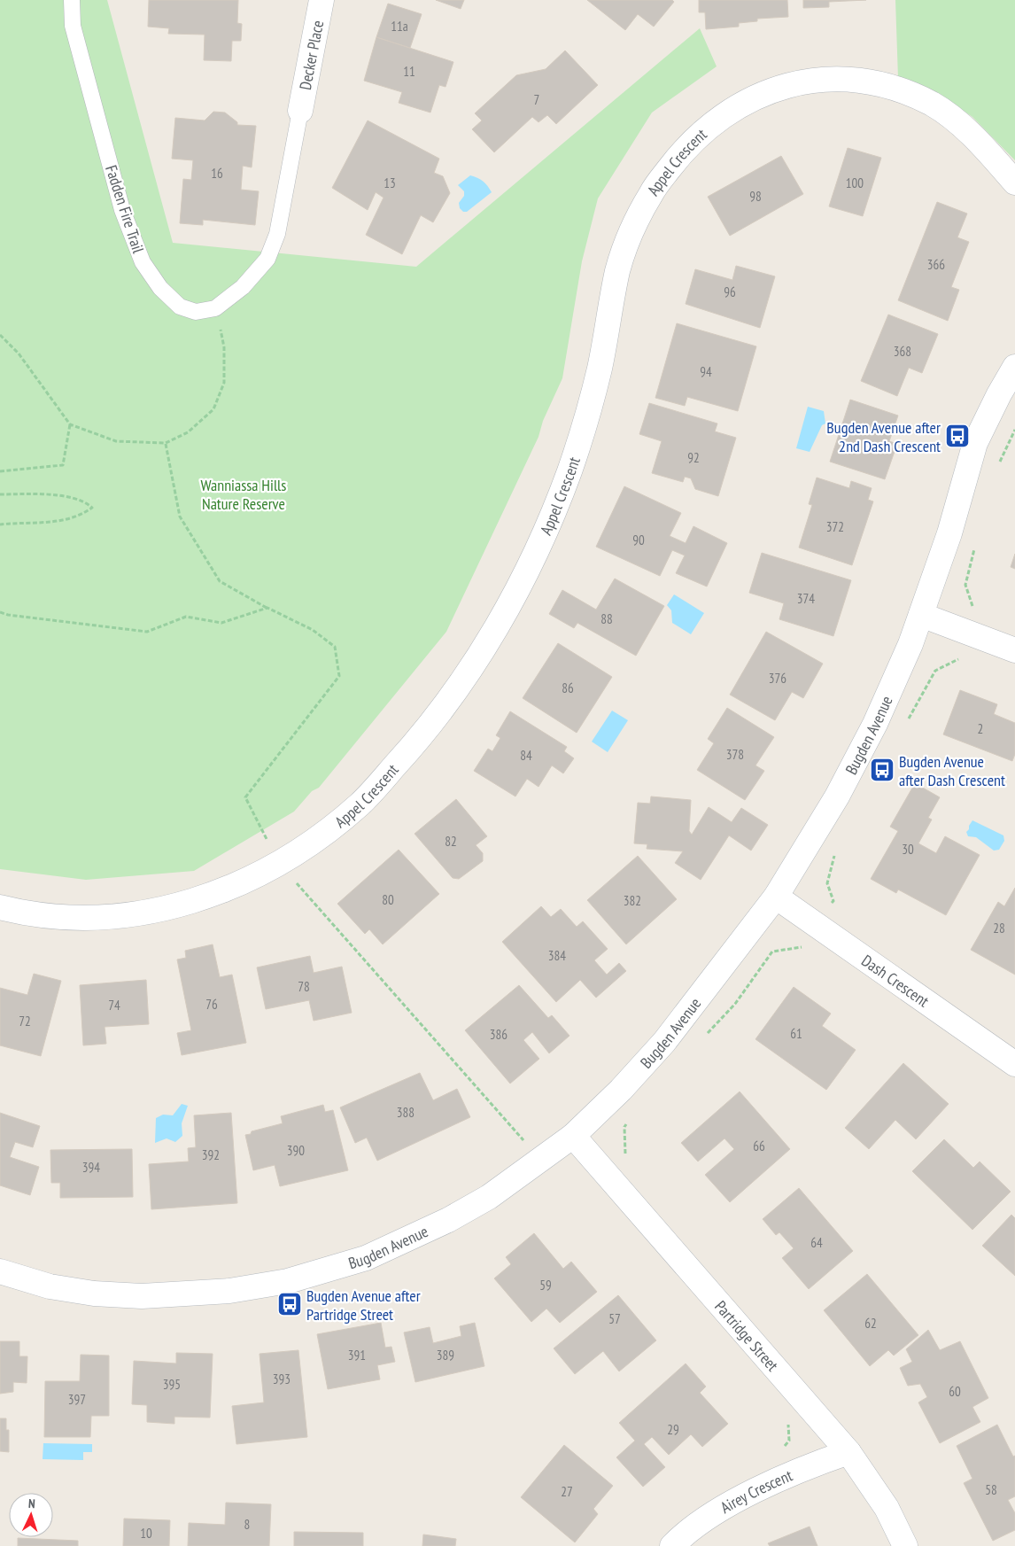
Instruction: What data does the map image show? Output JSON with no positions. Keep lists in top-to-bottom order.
{
  "streets": {
    "street": [
      "Decker Place",
      "Appel Crescent",
      "Bugden Avenue",
      "Dash Crescent",
      "Partridge Street",
      "Airey Crescent"
    ],
    "lane": ["Fadden Fire Trail"]
  },
  "crossings": [
    ["Bugden Avenue", "Dash Crescent"],
    ["Bugden Avenue", "Partridge Street"],
    ["Partridge Street", "Airey Crescent"]
  ],
  "parks": ["Wanniassa Hills Nature Reserve"],
  "places": {
    "bus stop": ["Bugden Avenue after 2nd Dash Crescent", "Bugden Avenue after Dash Crescent", "Bugden Avenue after Partridge Street"]
  },
  "house_numbers": [
    "11a",
    "11",
    "7",
    "16",
    "13",
    "100",
    "98",
    "366",
    "96",
    "368",
    "94",
    "92",
    "372",
    "90",
    "374",
    "88",
    "376",
    "86",
    "2",
    "378",
    "84",
    "82",
    "30",
    "80",
    "382",
    "28",
    "384",
    "78",
    "76",
    "74",
    "72",
    "61",
    "386",
    "388",
    "66",
    "390",
    "392",
    "394",
    "64",
    "59",
    "57",
    "62",
    "391",
    "389",
    "393",
    "395",
    "60",
    "397",
    "29",
    "58",
    "27",
    "8",
    "10"
  ],
  "north": "top"
}
